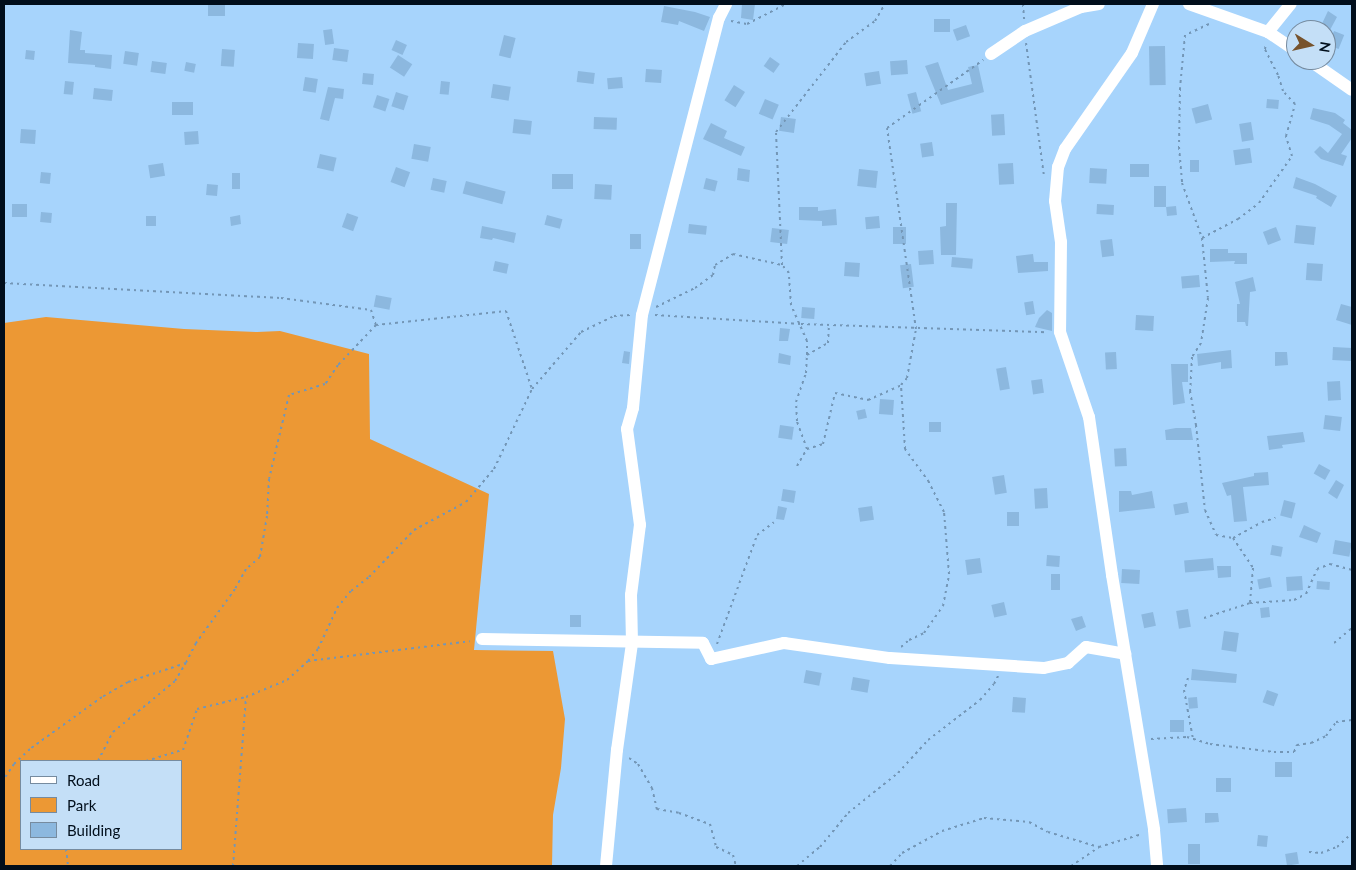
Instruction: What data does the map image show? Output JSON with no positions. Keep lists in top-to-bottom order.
{
  "legend": ["Road", "Park", "Building"],
  "north": "right"
}
